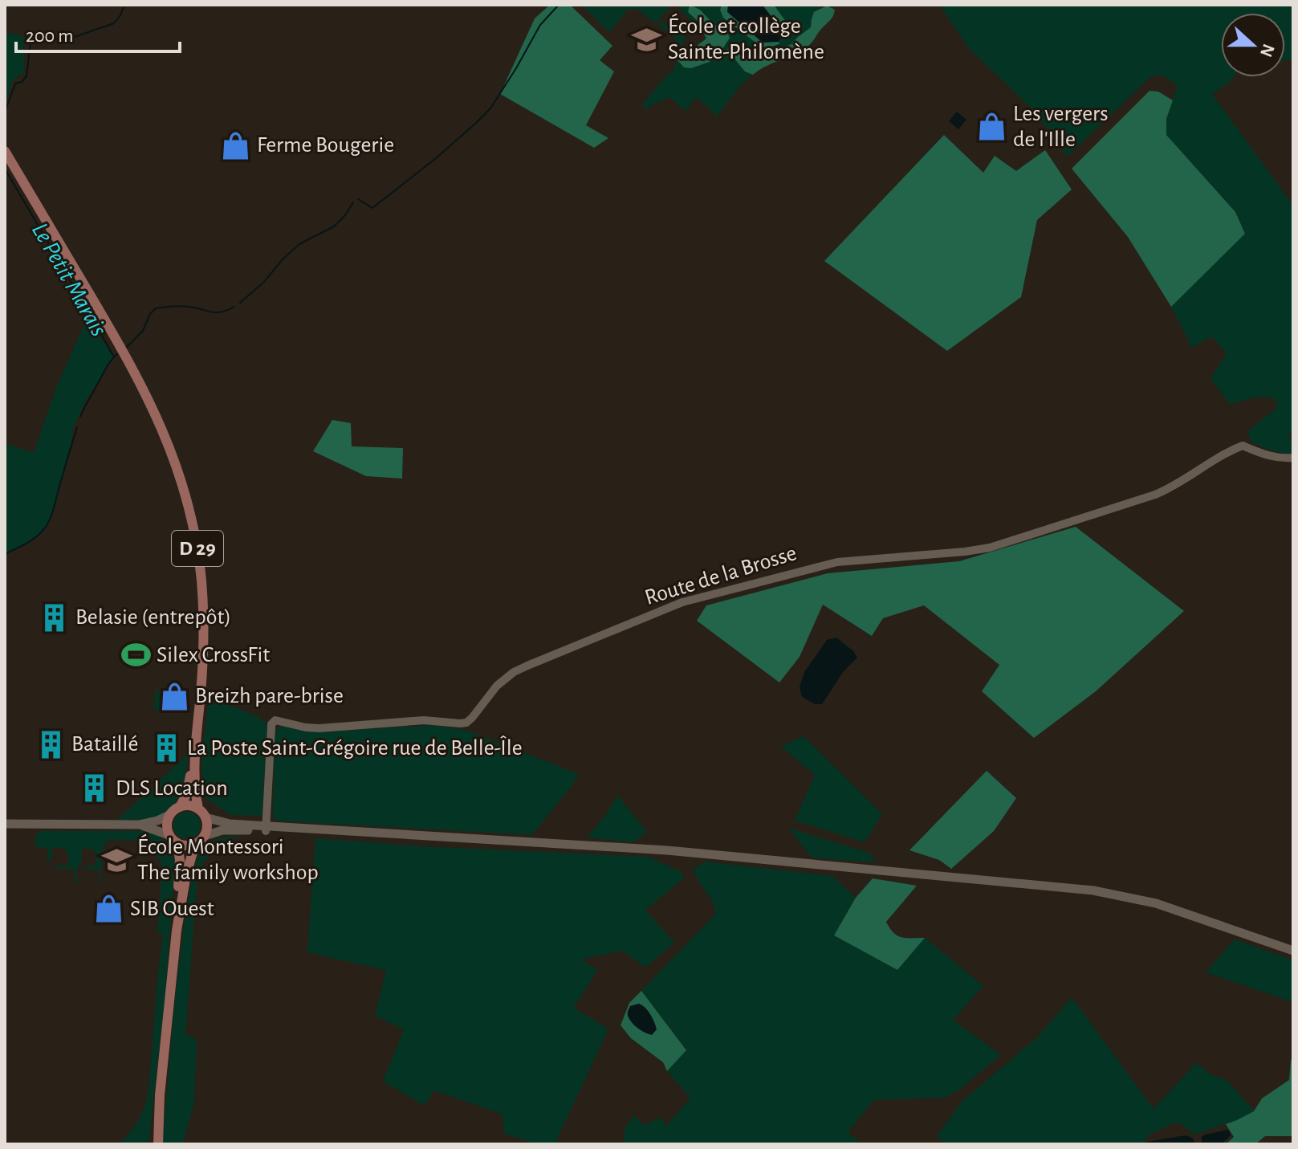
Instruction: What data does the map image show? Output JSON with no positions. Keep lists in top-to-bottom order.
{
  "streets": {
    "main road": ["D 29"],
    "street": ["Route de la Brosse"]
  },
  "water": ["Le Petit Marais"],
  "places": {
    "school or university": ["École et collège Sainte-Philomène", "École Montessori The family workshop"],
    "shop": [
      "Les vergers de l'Ille",
      "Ferme Bougerie",
      "Breizh pare-brise",
      "SIB Ouest"
    ],
    "building": [
      "Belasie (entrepôt)",
      "Bataillé",
      "La Poste Saint-Grégoire rue de Belle-Île",
      "DLS Location"
    ],
    "sports": ["Silex CrossFit"]
  },
  "scale_bar": "200 m",
  "north": "right"
}
